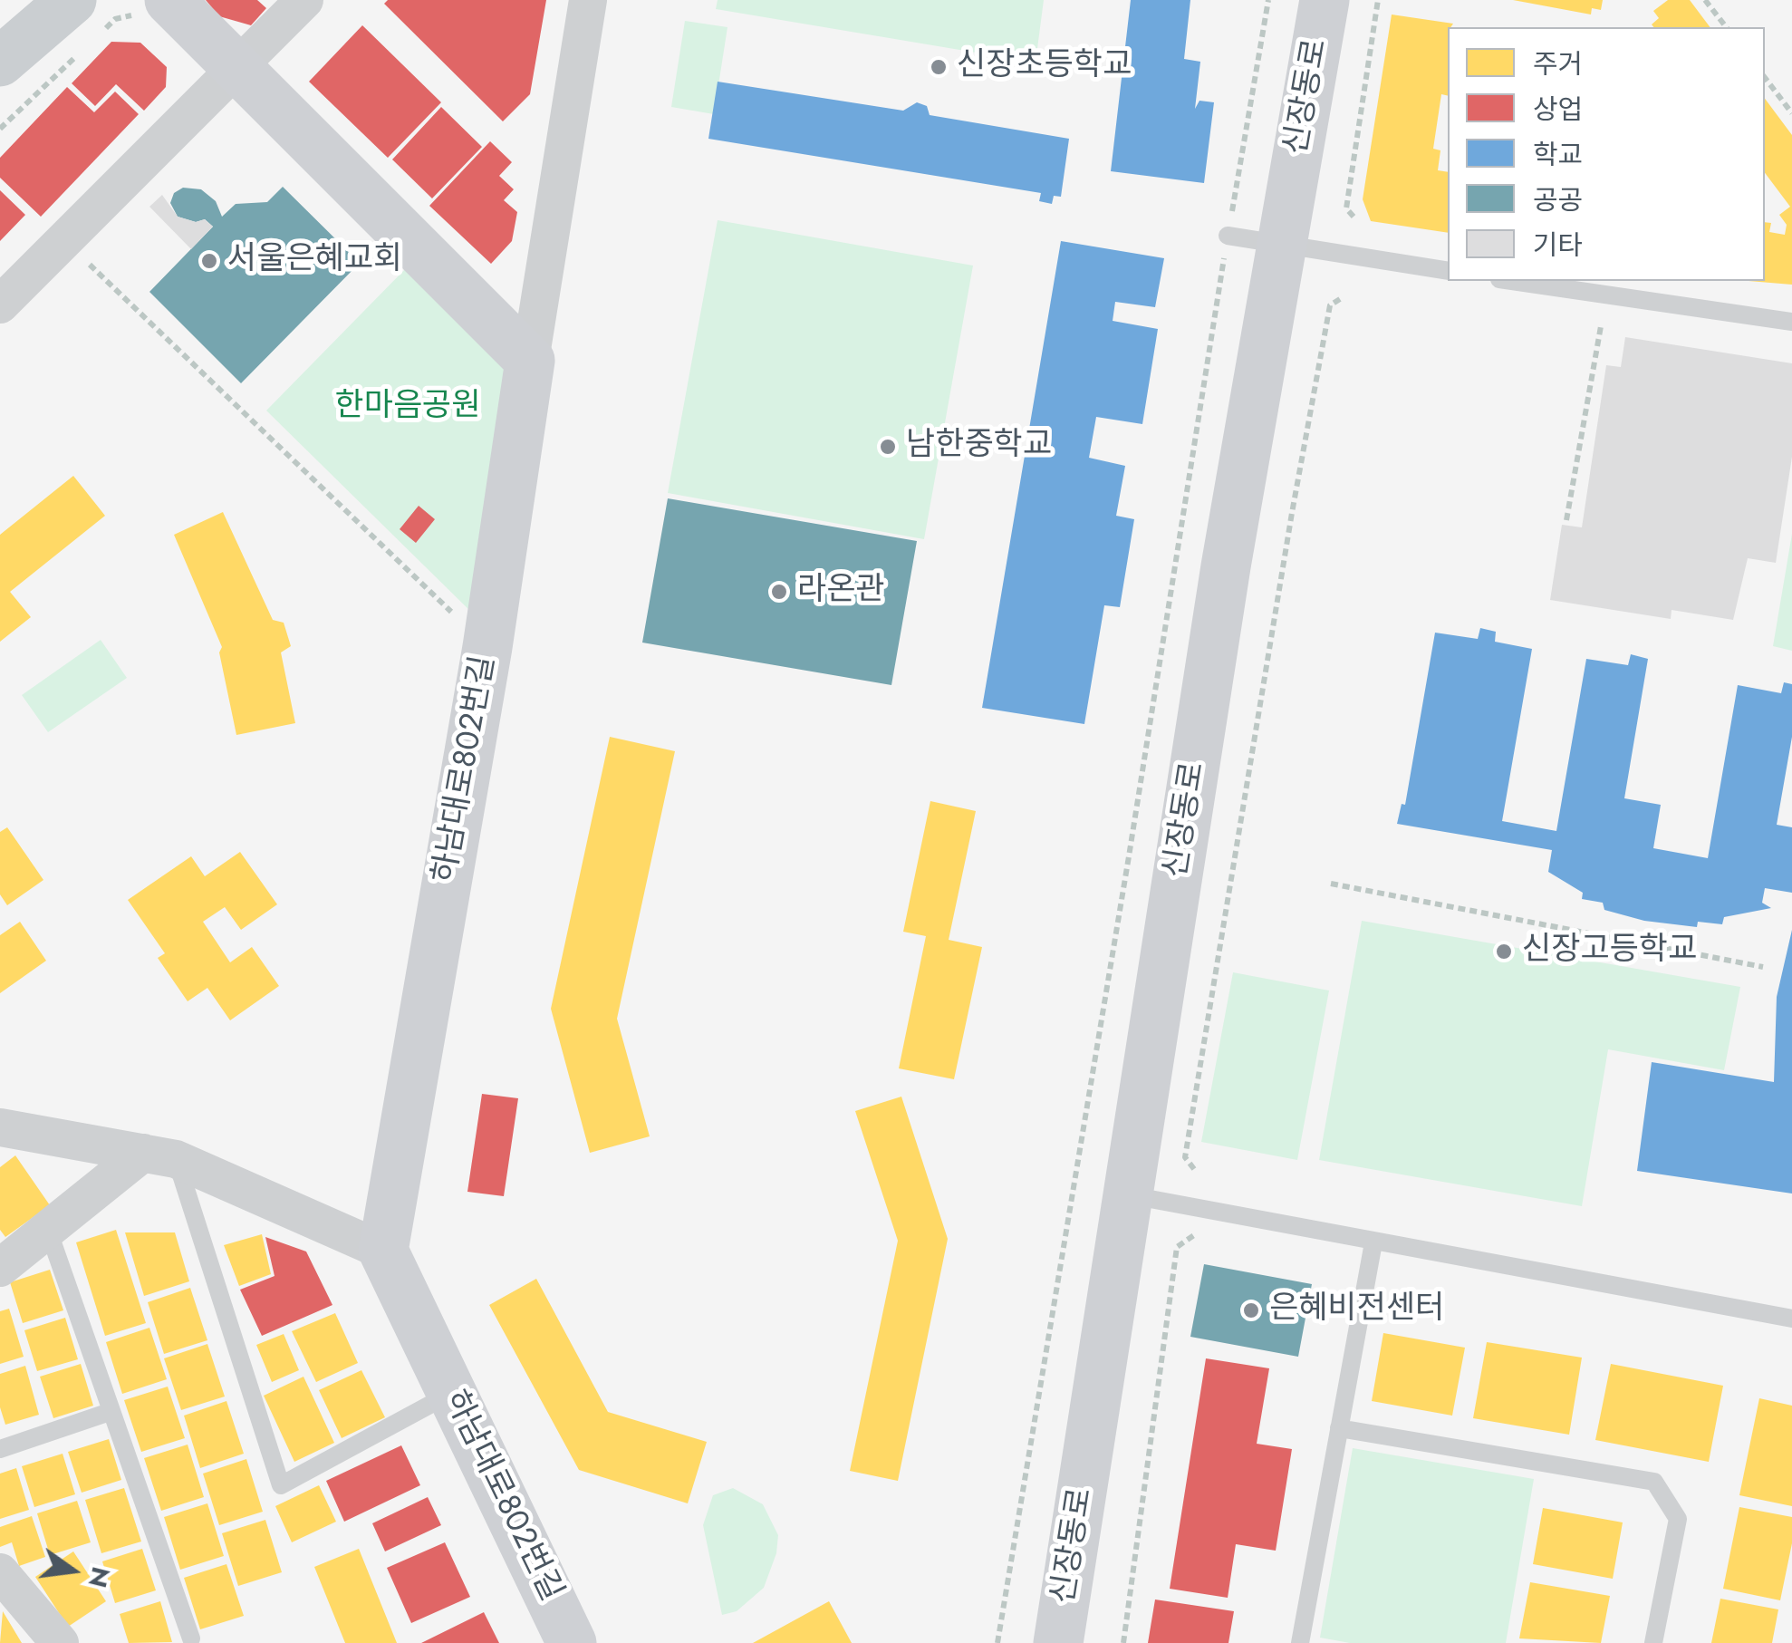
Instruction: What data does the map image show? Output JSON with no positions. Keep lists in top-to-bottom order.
{
  "streets": {
    "street": ["신장동로", "하남대로802번길"]
  },
  "parks": ["한마음공원"],
  "places": [
    "신장초등학교",
    "서울은혜교회",
    "남한중학교",
    "라온관",
    "신장고등학교",
    "은혜비전센터"
  ],
  "legend": [
    "주거",
    "상업",
    "학교",
    "공공",
    "기타"
  ],
  "north": "right"
}
